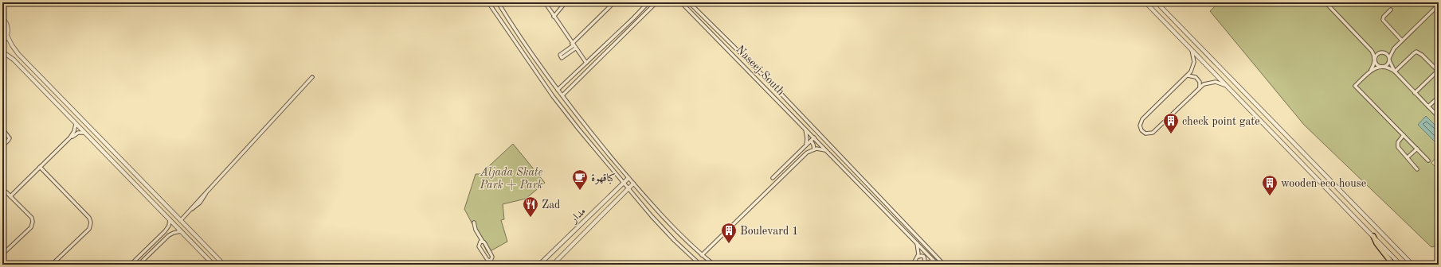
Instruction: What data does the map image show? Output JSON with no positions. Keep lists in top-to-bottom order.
{
  "streets": {
    "street": ["Naseej South", "مدار"]
  },
  "parks": ["Aljada Skate Park + Park"],
  "places": {
    "building": ["check point gate", "wooden eco house", "Boulevard 1"],
    "cafe": ["كباقهوة"],
    "restaurant": ["Zad"]
  }
}
